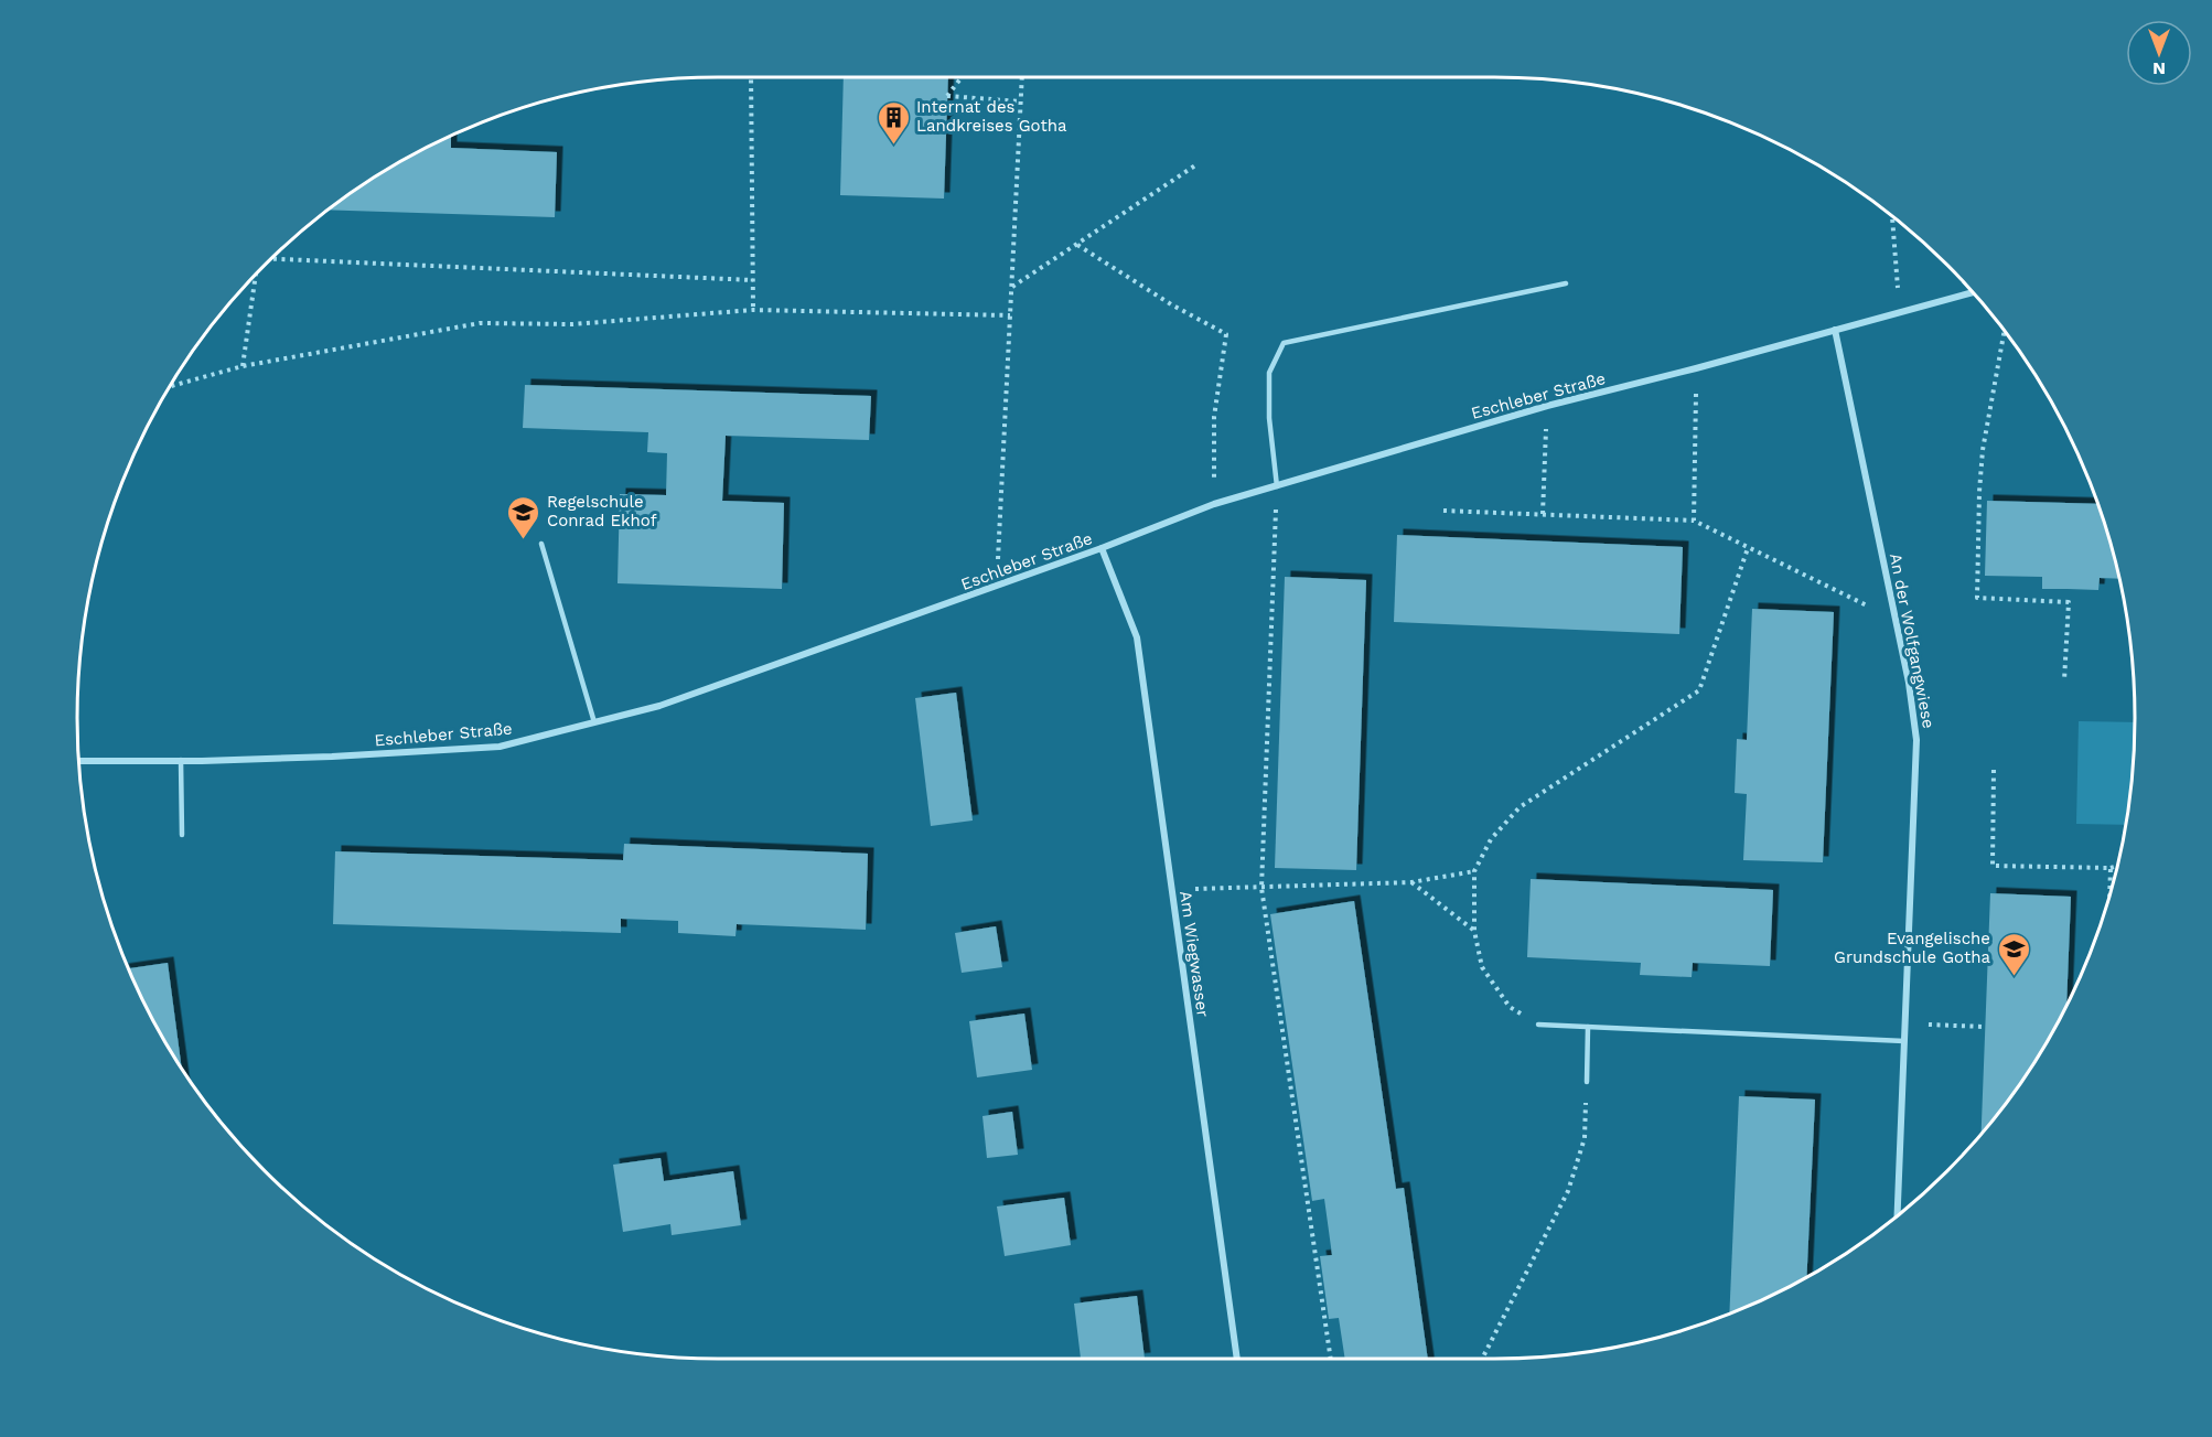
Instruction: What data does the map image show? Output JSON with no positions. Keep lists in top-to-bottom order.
{
  "streets": {
    "street": ["Eschleber Straße", "An der Wolfgangwiese", "Am Wiegwasser"]
  },
  "crossings": [
    ["Eschleber Straße", "An der Wolfgangwiese"],
    ["Eschleber Straße", "Am Wiegwasser"]
  ],
  "places": {
    "building": ["Internat des Landkreises Gotha"],
    "school or university": ["Regelschule Conrad Ekhof", "Evangelische Grundschule Gotha"]
  },
  "north": "bottom"
}
